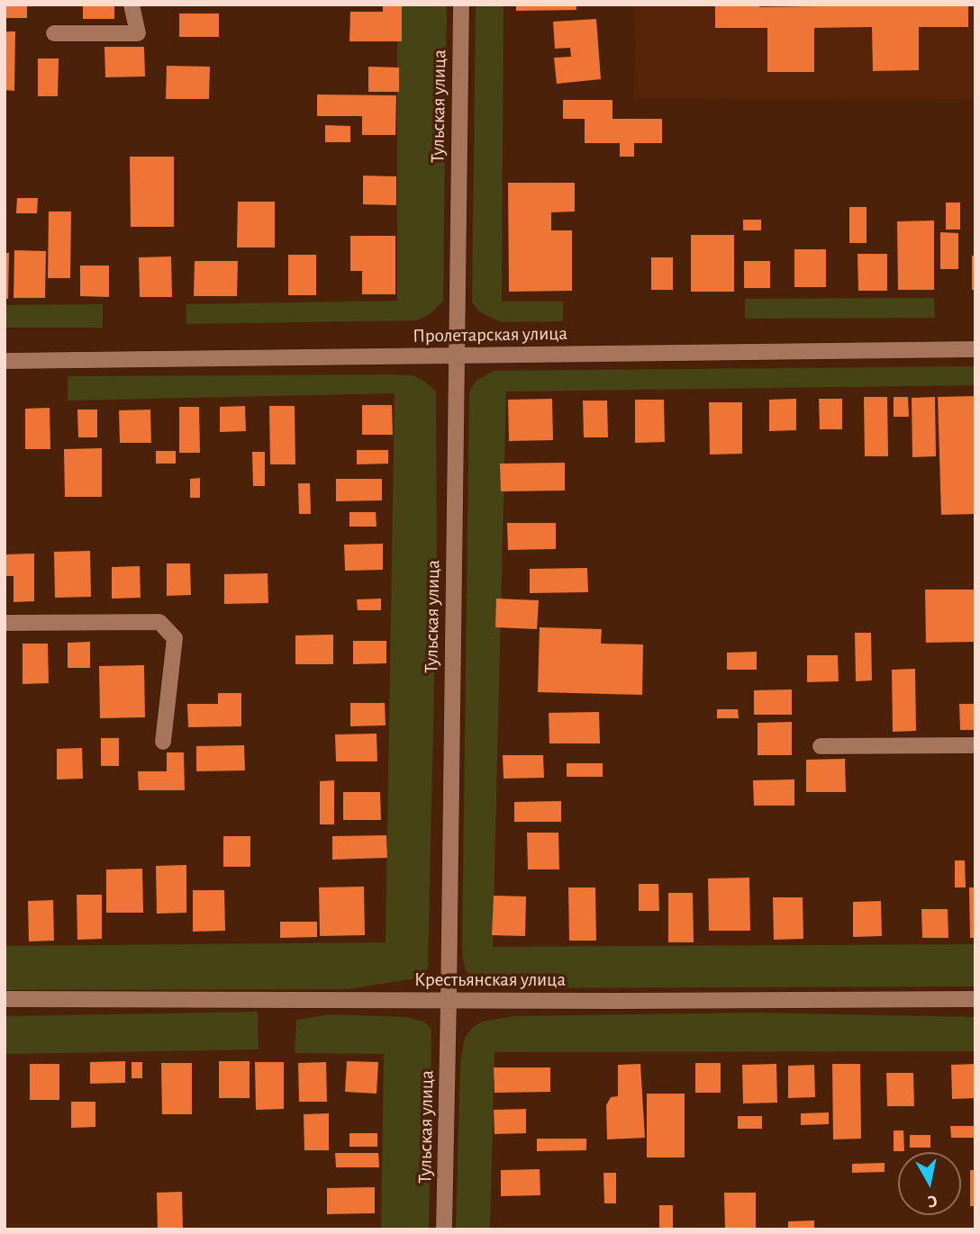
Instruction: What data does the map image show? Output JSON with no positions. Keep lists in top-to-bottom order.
{
  "streets": {
    "street": ["Тульская улица", "Пролетарская улица", "Крестьянская улица"]
  },
  "crossings": [
    ["Тульская улица", "Пролетарская улица"],
    ["Тульская улица", "Крестьянская улица"]
  ],
  "north": "bottom"
}
